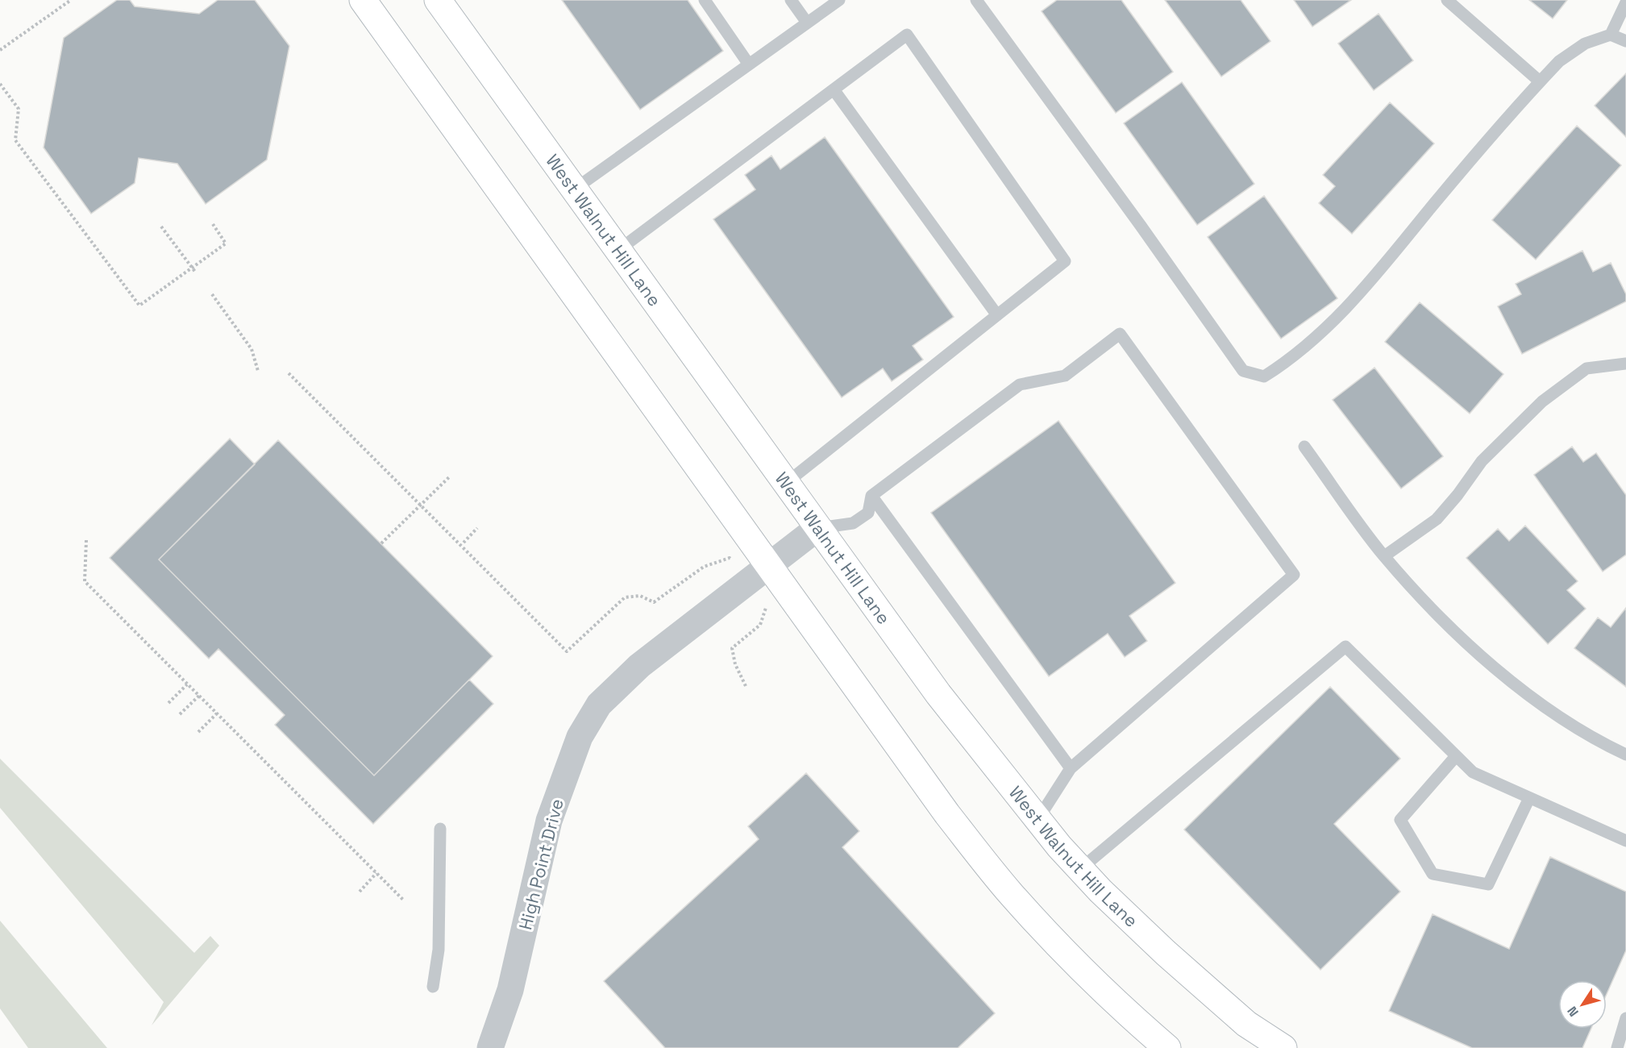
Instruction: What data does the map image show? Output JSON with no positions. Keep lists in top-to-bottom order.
{
  "streets": {
    "main road": ["West Walnut Hill Lane"],
    "street": ["High Point Drive"]
  },
  "crossings": [
    ["West Walnut Hill Lane", "High Point Drive"]
  ],
  "north": "bottom left"
}
